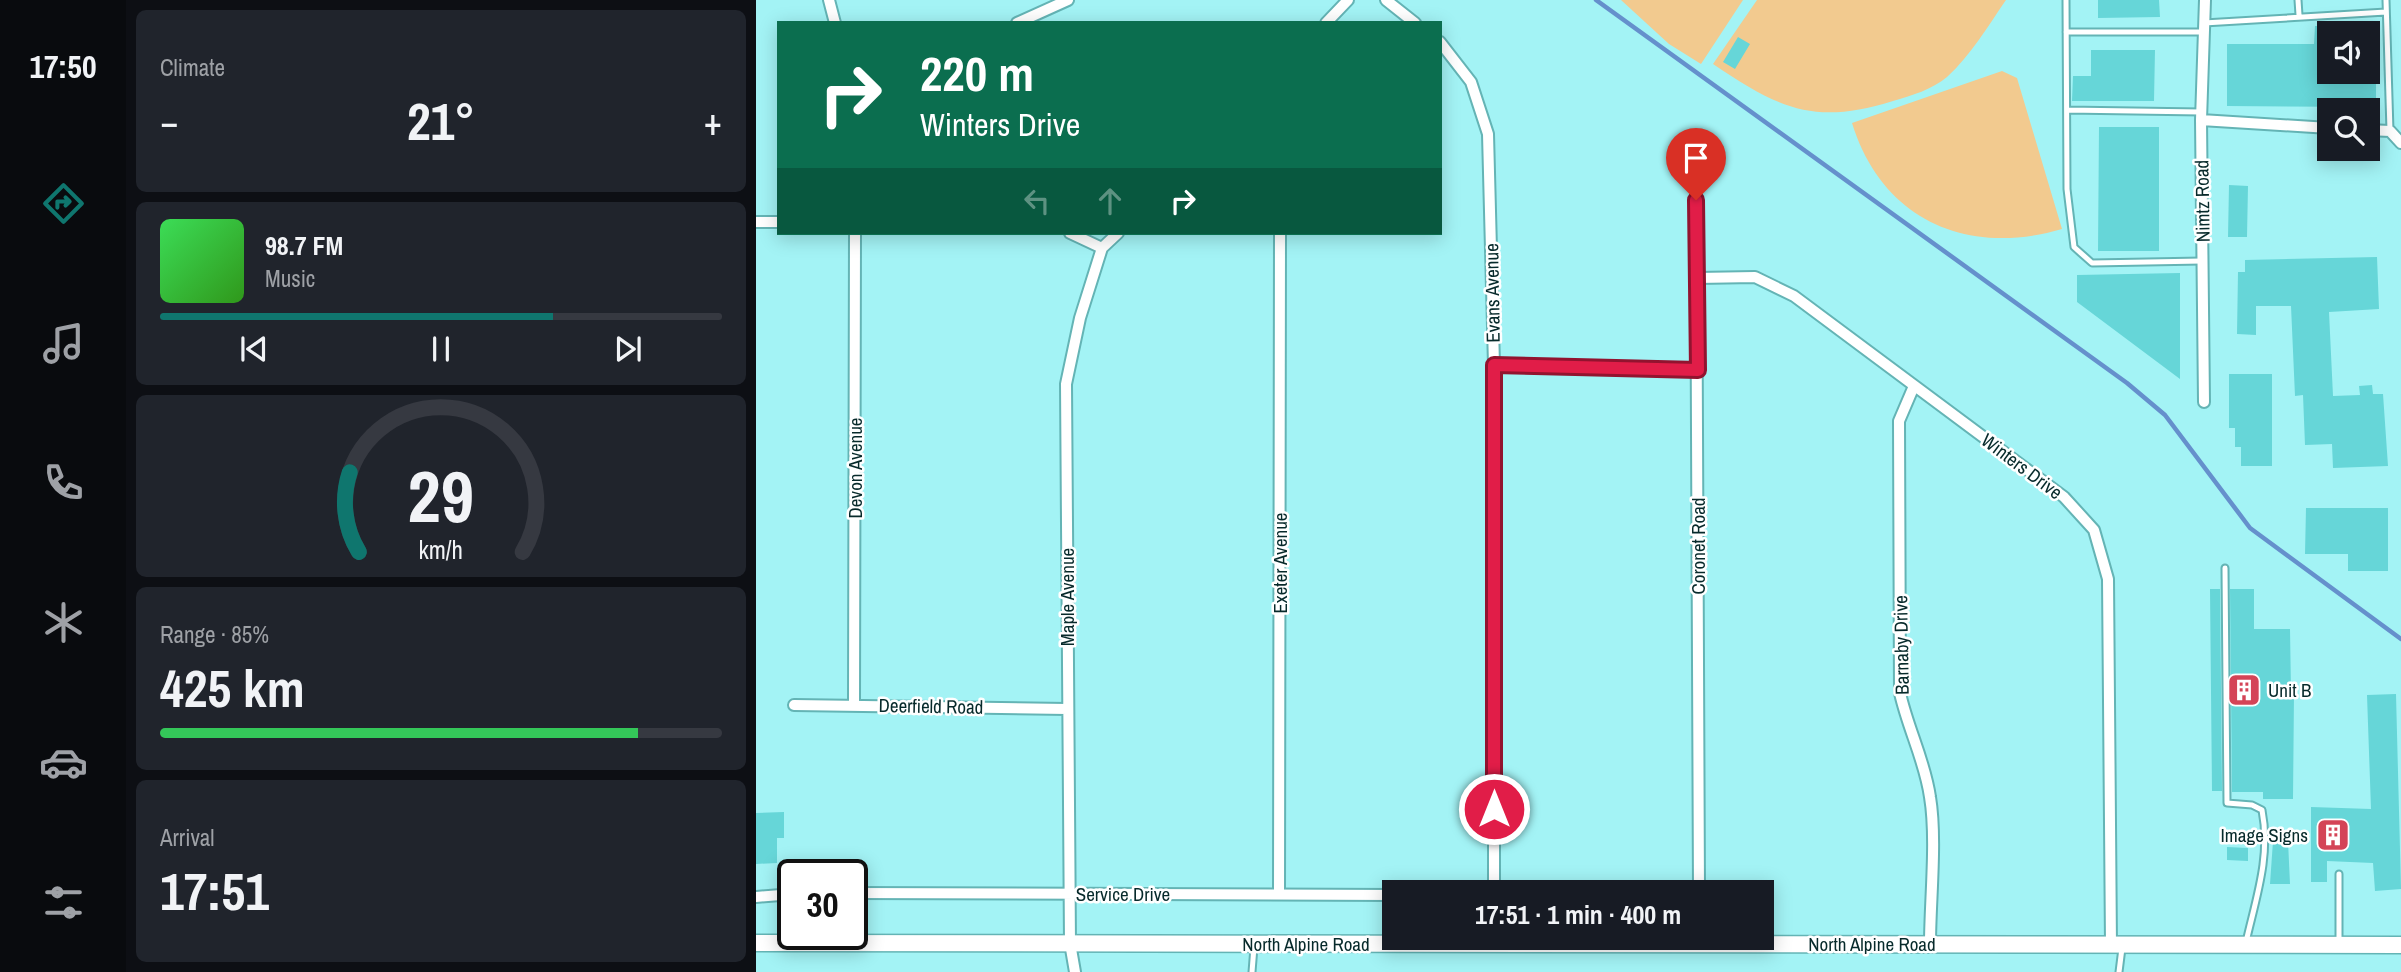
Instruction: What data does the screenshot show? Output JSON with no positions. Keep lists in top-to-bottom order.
{
  "streets": {
    "main road": ["North Alpine Road"],
    "street": [
      "Nimtz Road",
      "Evans Avenue",
      "Winters Drive",
      "Devon Avenue",
      "Coronet Road",
      "Exeter Avenue",
      "Maple Avenue",
      "Barnaby Drive",
      "Deerfield Road",
      "Service Drive"
    ]
  },
  "crossings": [
    ["Winters Drive", "Coronet Road"],
    ["Winters Drive", "Barnaby Drive"],
    ["Winters Drive", "North Alpine Road"],
    ["Devon Avenue", "Deerfield Road"],
    ["Exeter Avenue", "Service Drive"],
    ["Maple Avenue", "Deerfield Road"],
    ["Maple Avenue", "Service Drive"],
    ["Maple Avenue", "North Alpine Road"],
    ["Barnaby Drive", "North Alpine Road"]
  ],
  "places": {
    "building": ["Unit B", "Image Signs"]
  },
  "page": {
    "tabs": "17:50",
    "tile": [
      "Climate",
      ["Range · 85%", "425 km"],
      ["Arrival", "17:51"]
    ],
    "turn": ["220 m", "Winters Drive"],
    "heat": ["−", "21°", "+"],
    "song": ["98.7 FM", "Music"],
    "limit": "30",
    "trip": "17:51 · 1 min · 400 m",
    "gauge": ["29", "km/h"]
  }
}
